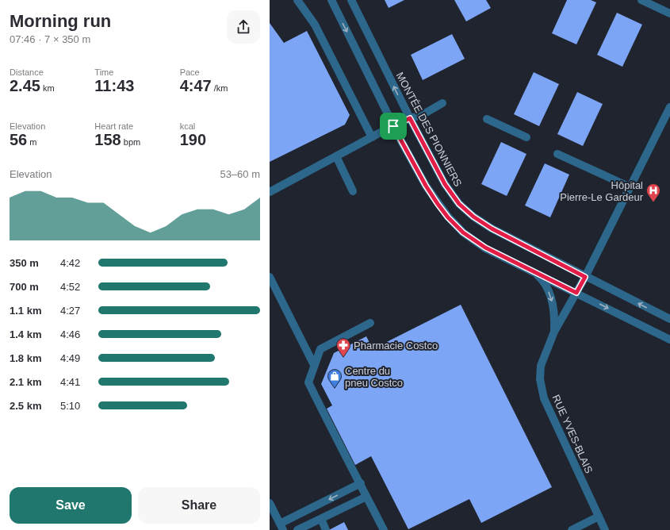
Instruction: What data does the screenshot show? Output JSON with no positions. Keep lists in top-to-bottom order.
{
  "streets": {
    "street": ["MONTÉE DES PIONNIERS", "RUE YVES-BLAIS"]
  },
  "crossings": [
    ["MONTÉE DES PIONNIERS", "RUE YVES-BLAIS"]
  ],
  "places": {
    "hospital": ["Hôpital Pierre-Le Gardeur"],
    "pharmacy": ["Pharmacie Costco"],
    "shop": ["Centre du pneu Costco"]
  },
  "page": {
    "heading": ["Morning run", "07:46 · 7 × 350 m"],
    "stats": [
      ["Distance", "2.45 km"],
      ["Time", "11:43"],
      ["Pace", "4:47 /km"],
      ["Elevation", "56 m"],
      ["Heart rate", "158 bpm"],
      ["kcal", "190"]
    ],
    "chart": ["Elevation", "53–60 m"],
    "list": [
      {
        "name": "350 m",
        "note": "4:42"
      },
      {
        "name": "700 m",
        "note": "4:52"
      },
      {
        "name": "1.1 km",
        "note": "4:27"
      },
      {
        "name": "1.4 km",
        "note": "4:46"
      },
      {
        "name": "1.8 km",
        "note": "4:49"
      },
      {
        "name": "2.1 km",
        "note": "4:41"
      },
      {
        "name": "2.5 km",
        "note": "5:10"
      }
    ],
    "buttons": ["Save", "Share"]
  }
}
